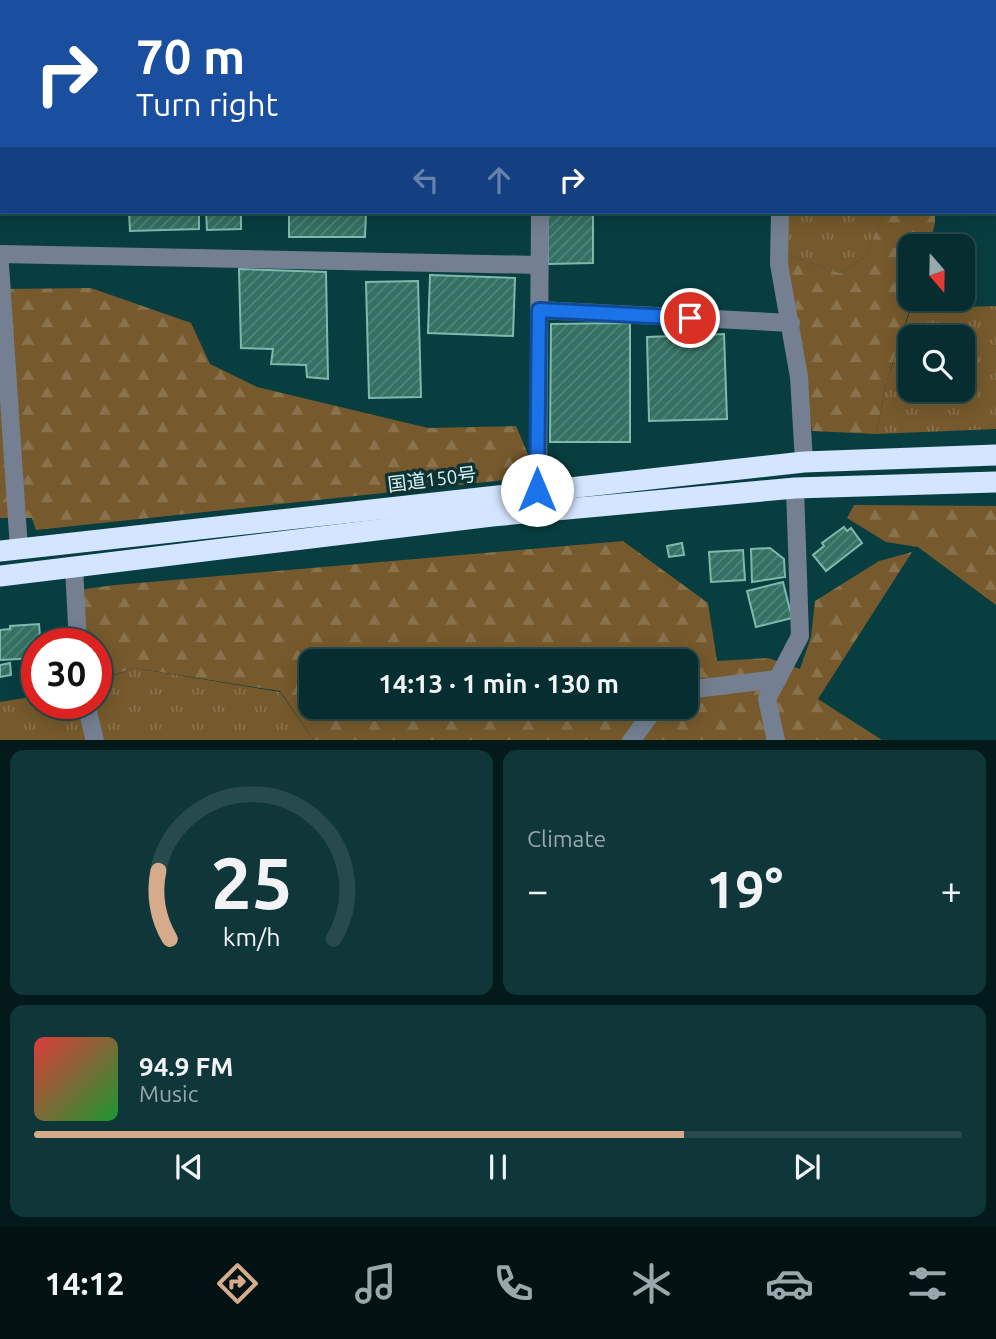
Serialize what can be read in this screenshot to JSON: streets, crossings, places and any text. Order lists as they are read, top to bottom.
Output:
{
  "streets": {
    "highway": ["国道150号"]
  },
  "north": "bottom",
  "page": {
    "turn": ["70 m", "Turn right"],
    "limit": "30",
    "trip": "14:13 · 1 min · 130 m",
    "tile": "Climate",
    "heat": ["−", "19°", "+"],
    "song": ["94.9 FM", "Music"],
    "tabs": "14:12",
    "gauge": ["25", "km/h"]
  }
}
